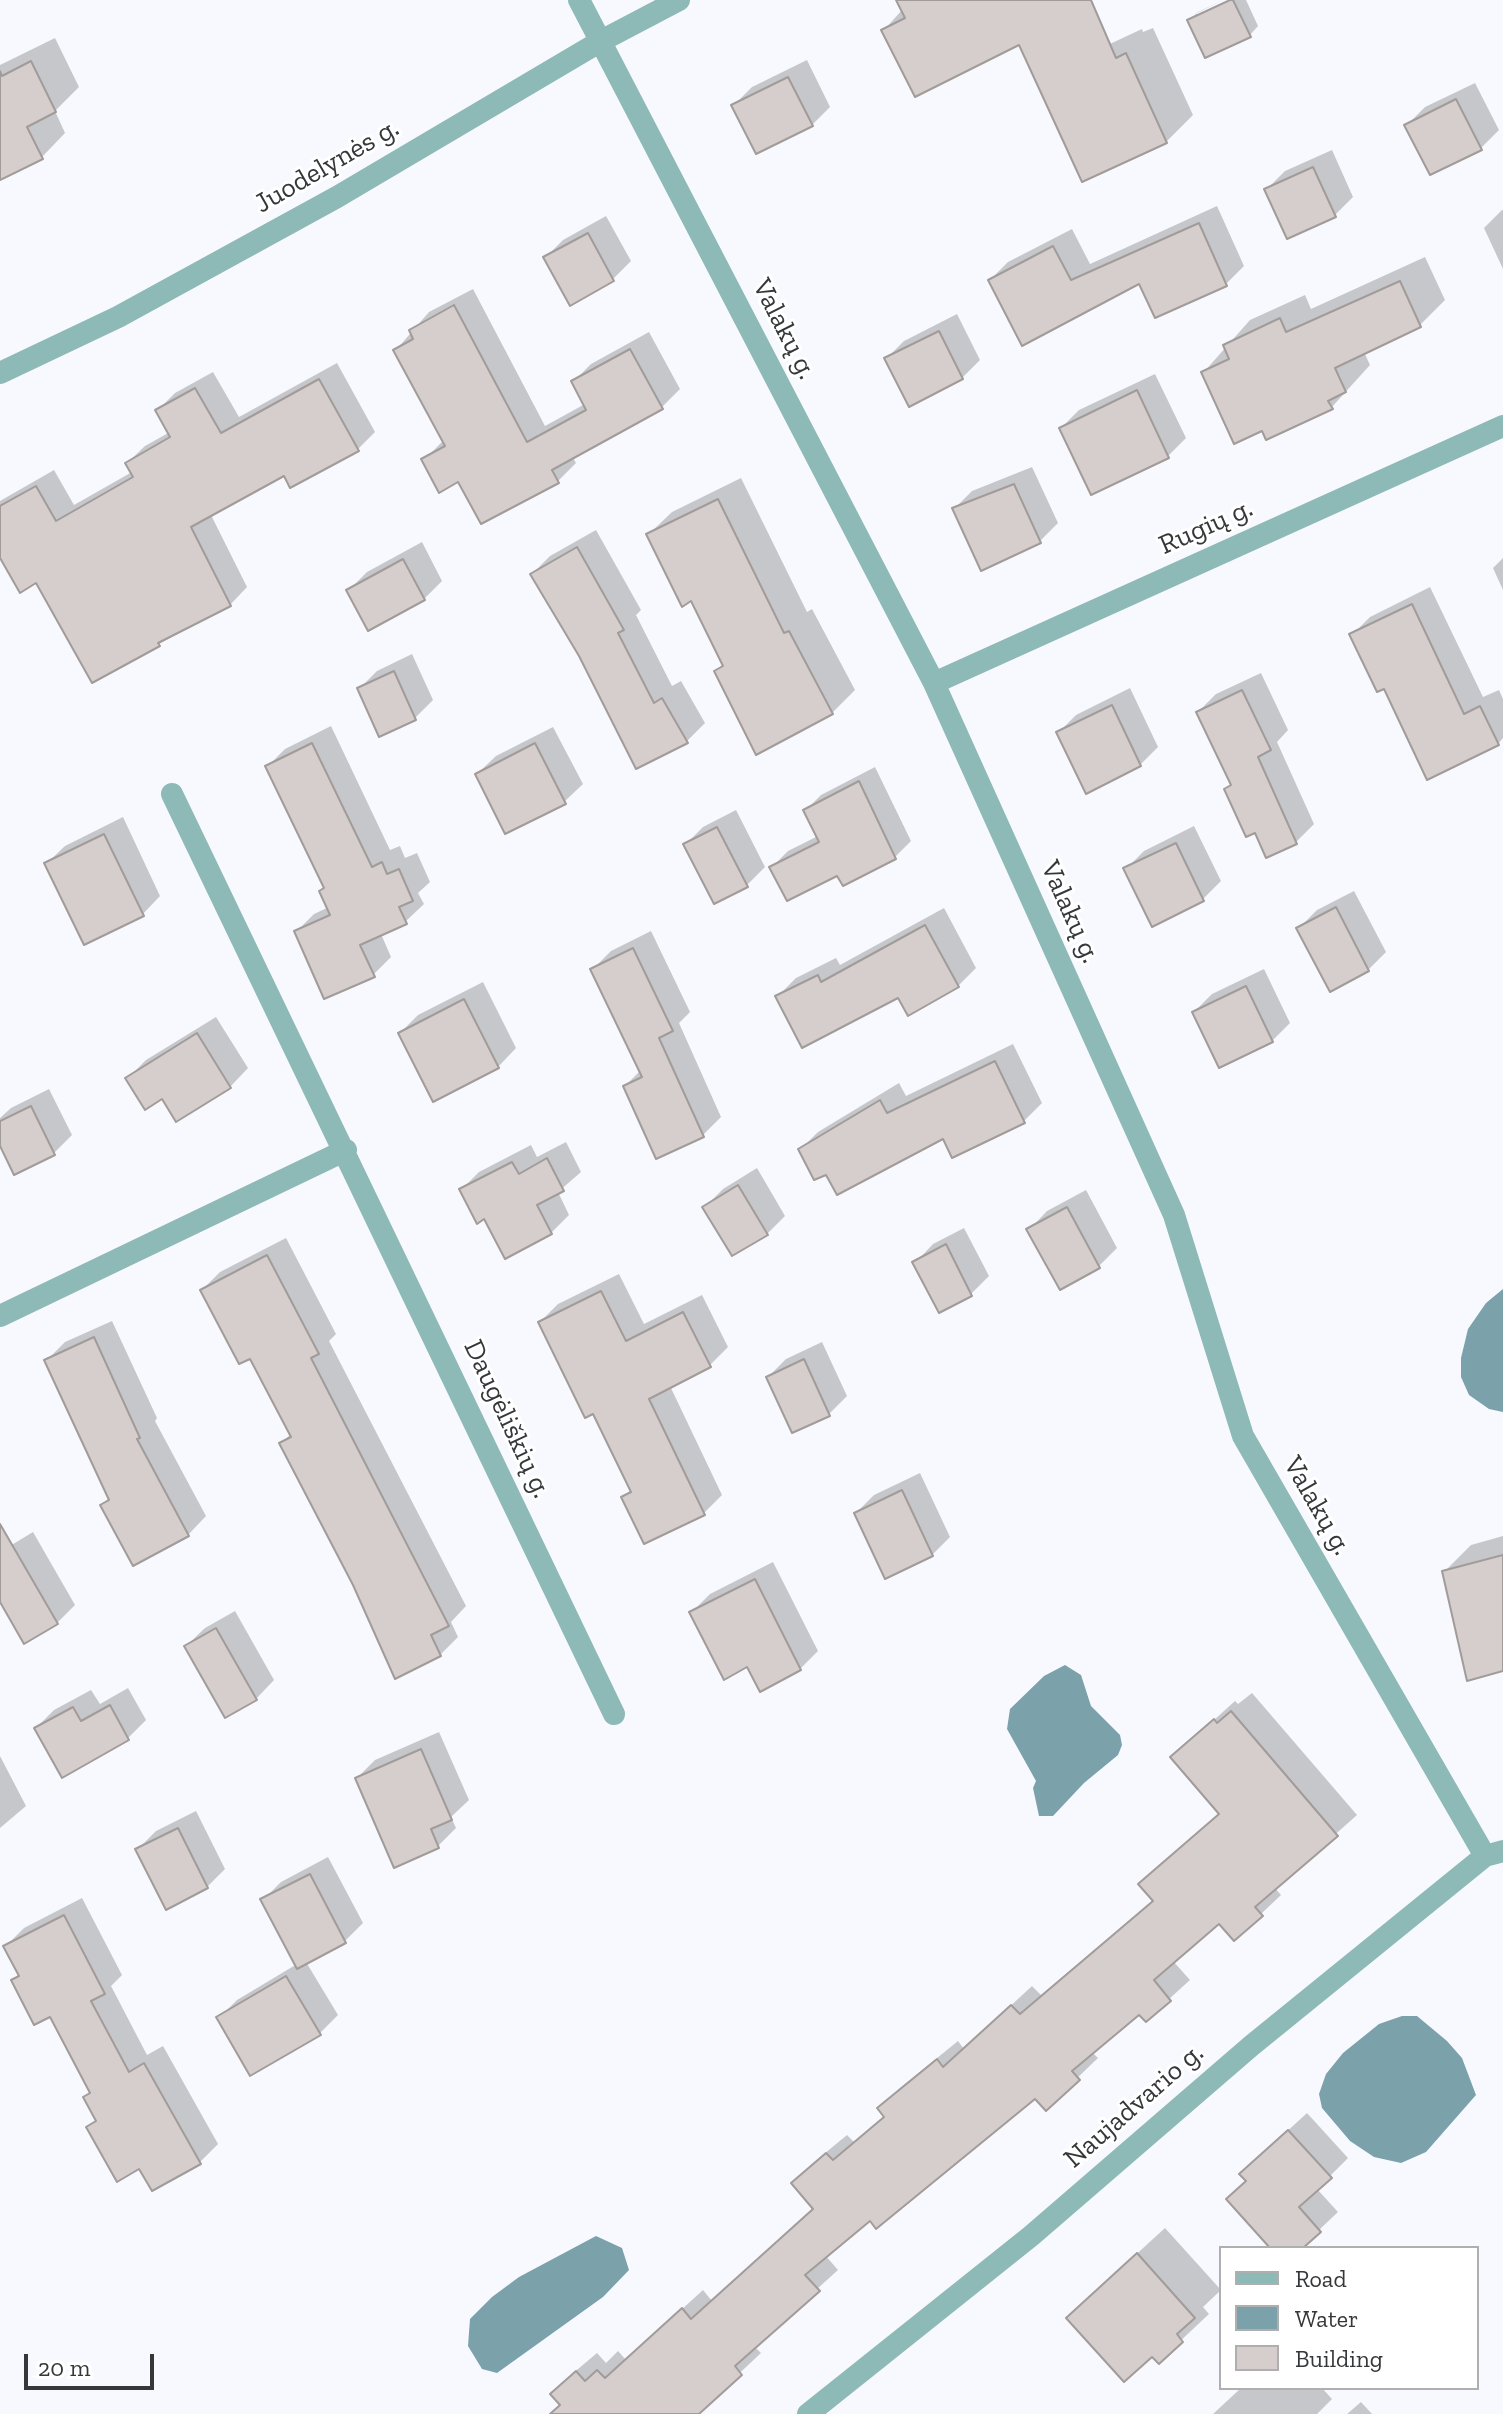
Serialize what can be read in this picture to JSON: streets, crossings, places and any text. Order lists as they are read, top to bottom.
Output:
{
  "streets": {
    "street": [
      "Juodelynės g.",
      "Valakų g.",
      "Rugių g.",
      "Daugėliškių g.",
      "Naujadvario g."
    ]
  },
  "crossings": [
    ["Juodelynės g.", "Valakų g."],
    ["Valakų g.", "Rugių g."],
    ["Valakų g.", "Naujadvario g."]
  ],
  "legend": ["Road", "Water", "Building"],
  "scale_bar": "20 m"
}
